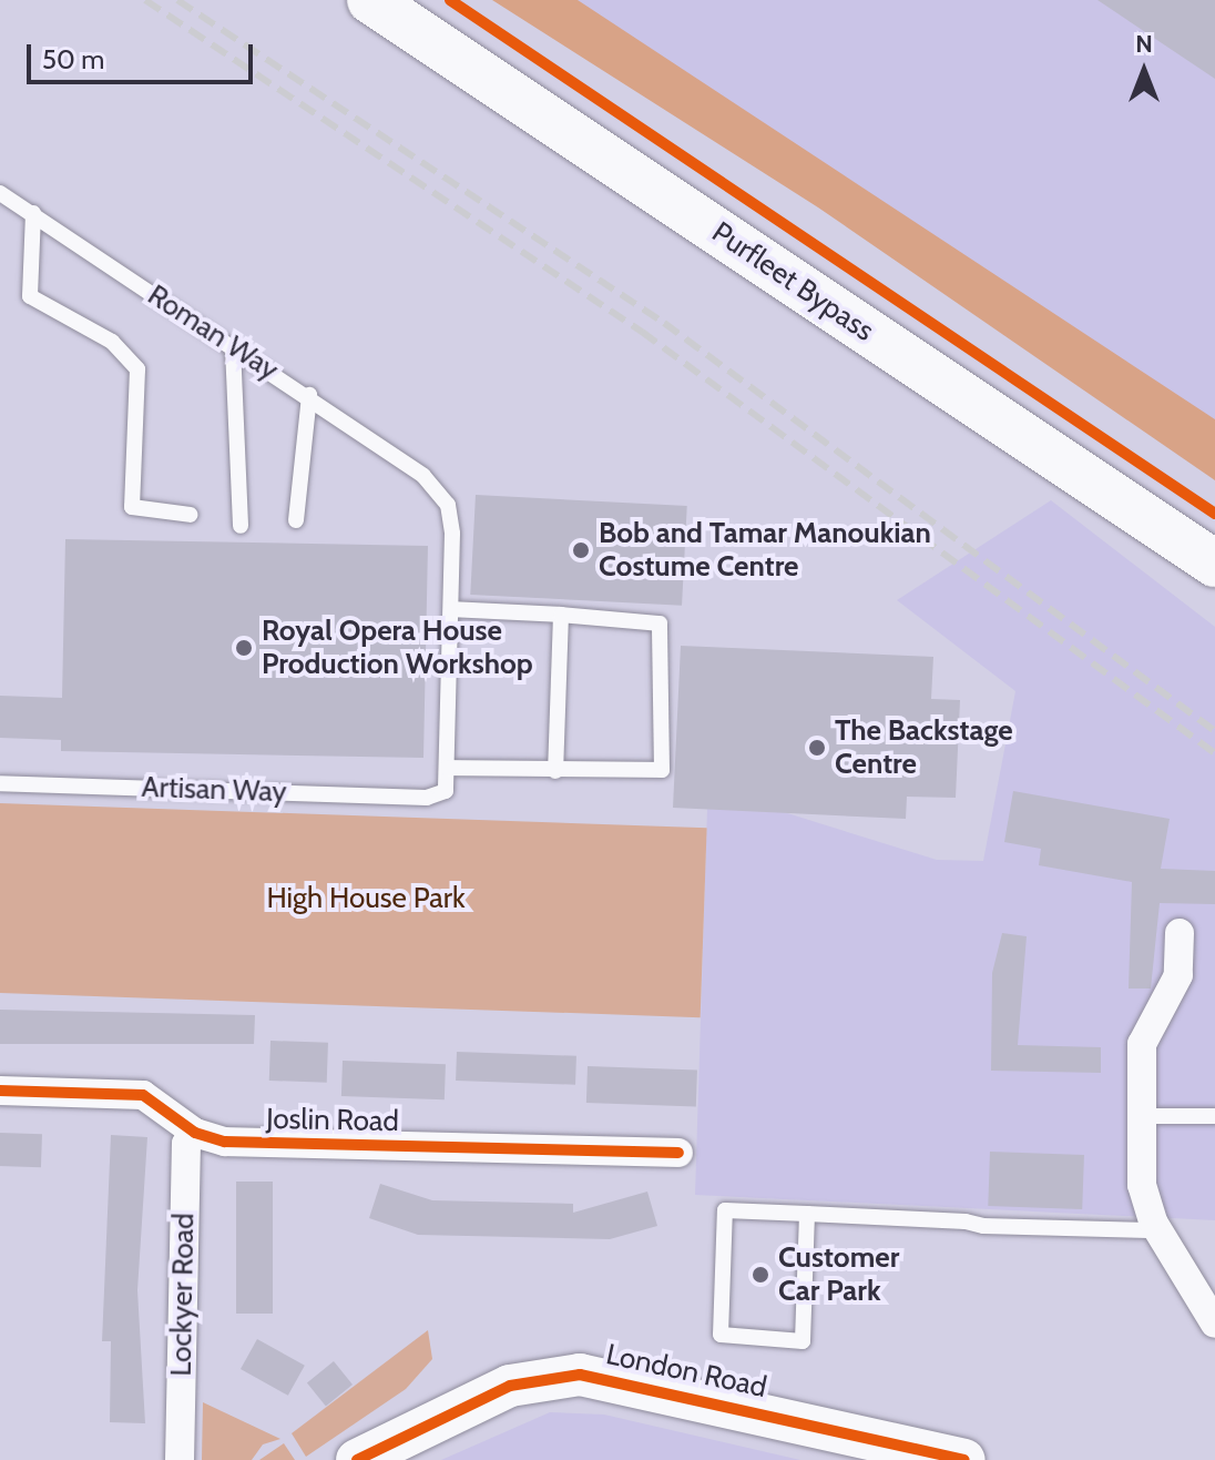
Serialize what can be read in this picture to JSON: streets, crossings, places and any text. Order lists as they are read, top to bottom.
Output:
{
  "streets": {
    "main road": ["Purfleet Bypass"],
    "street": ["Joslin Road", "Lockyer Road", "London Road"],
    "lane": ["Roman Way", "Artisan Way"]
  },
  "crossings": [
    ["Roman Way", "Artisan Way"],
    ["Joslin Road", "Lockyer Road"]
  ],
  "parks": ["High House Park"],
  "places": [
    "Bob and Tamar Manoukian Costume Centre",
    "Royal Opera House Production Workshop",
    "The Backstage Centre",
    "Customer Car Park"
  ],
  "scale_bar": "50 m",
  "north": "top"
}
